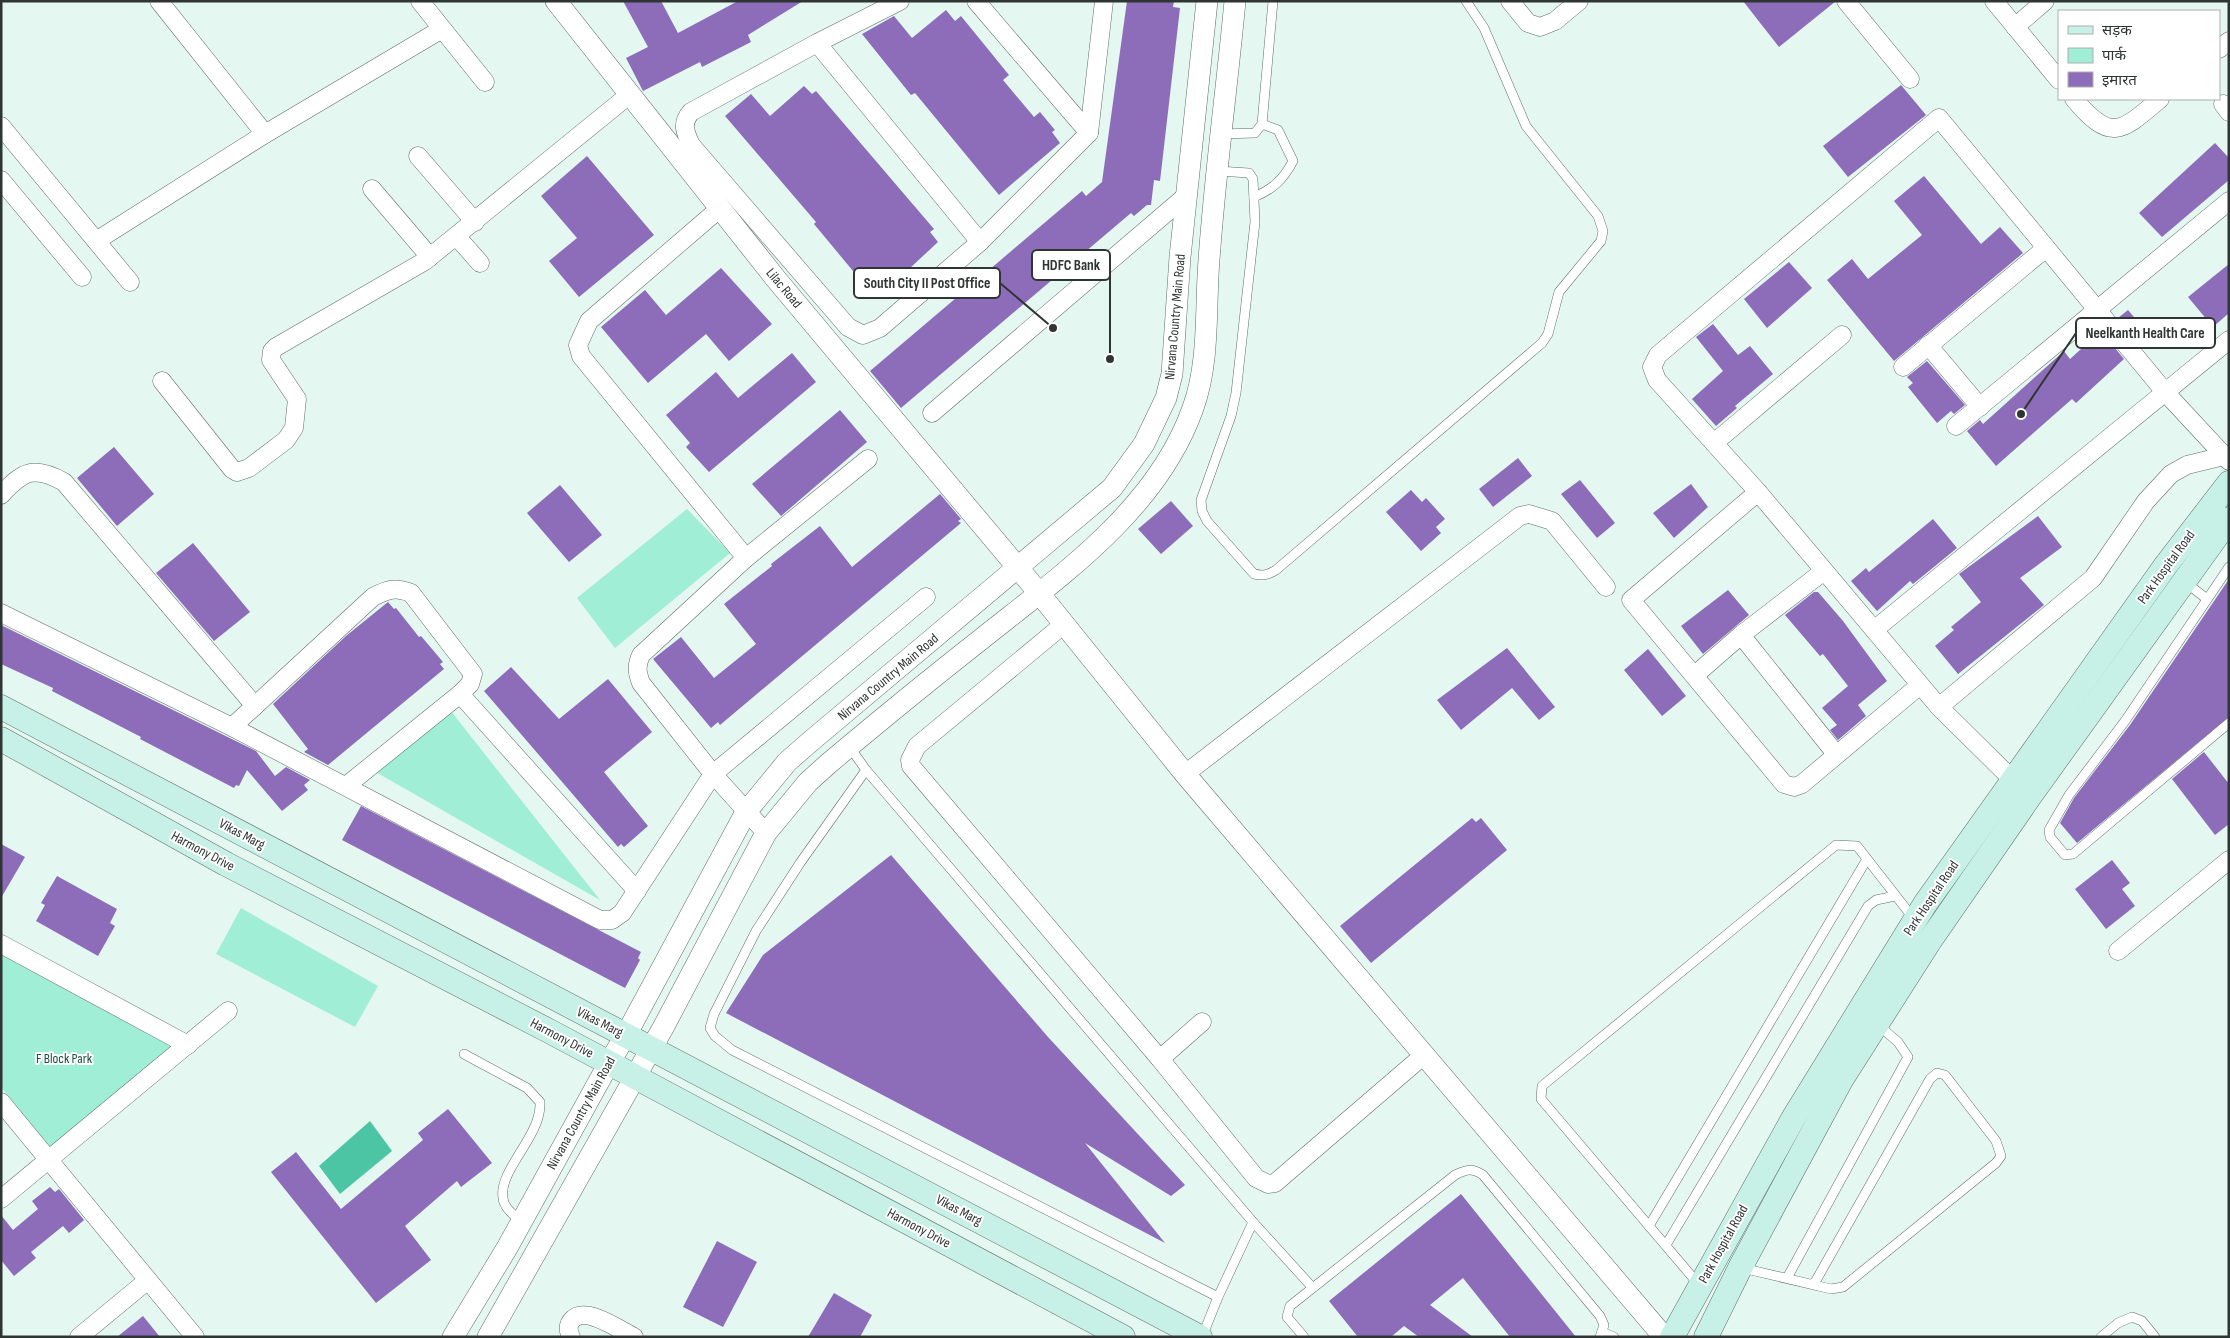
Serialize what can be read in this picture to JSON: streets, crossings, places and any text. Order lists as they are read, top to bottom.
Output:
{
  "streets": {
    "main road": ["Park Hospital Road", "Vikas Marg", "Harmony Drive"],
    "street": ["Lilac Road", "Nirvana Country Main Road"]
  },
  "crossings": [
    ["Lilac Road", "Nirvana Country Main Road"],
    ["Nirvana Country Main Road", "Vikas Marg"],
    ["Nirvana Country Main Road", "Harmony Drive"]
  ],
  "parks": ["F Block Park"],
  "places": ["South City II Post Office", "HDFC Bank", "Neelkanth Health Care"],
  "legend": ["सड़क", "पार्क", "इमारत"]
}
